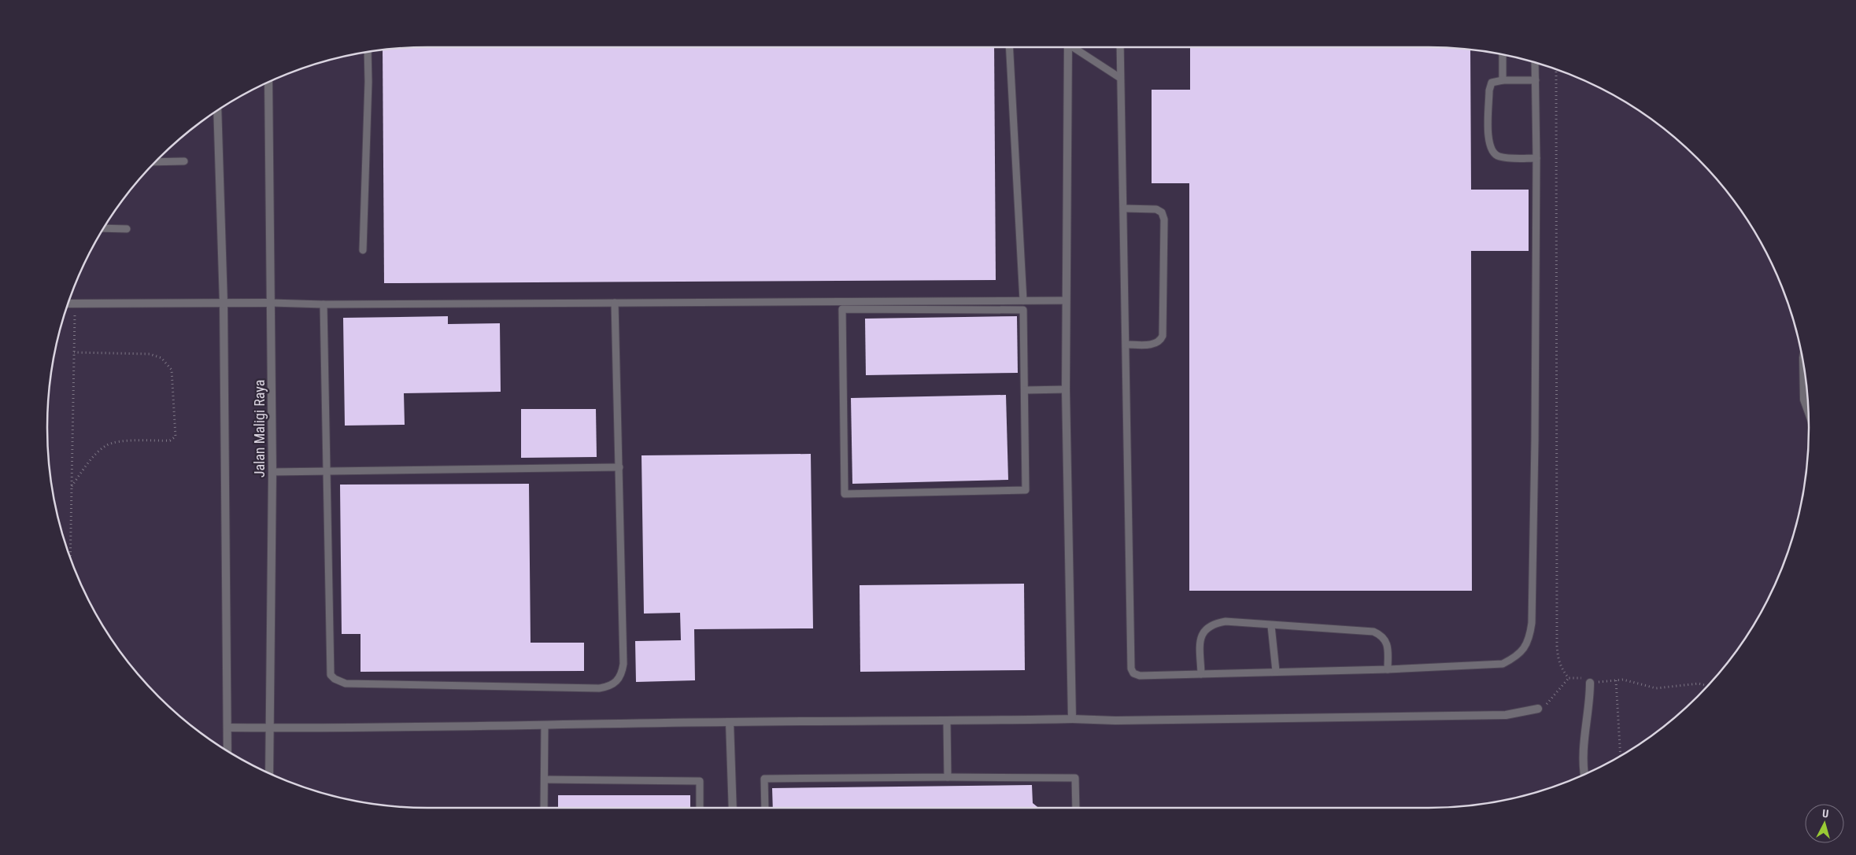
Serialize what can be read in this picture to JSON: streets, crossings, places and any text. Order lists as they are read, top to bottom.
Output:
{
  "streets": {
    "street": ["Jalan Maligi Raya"]
  },
  "north": "top"
}
